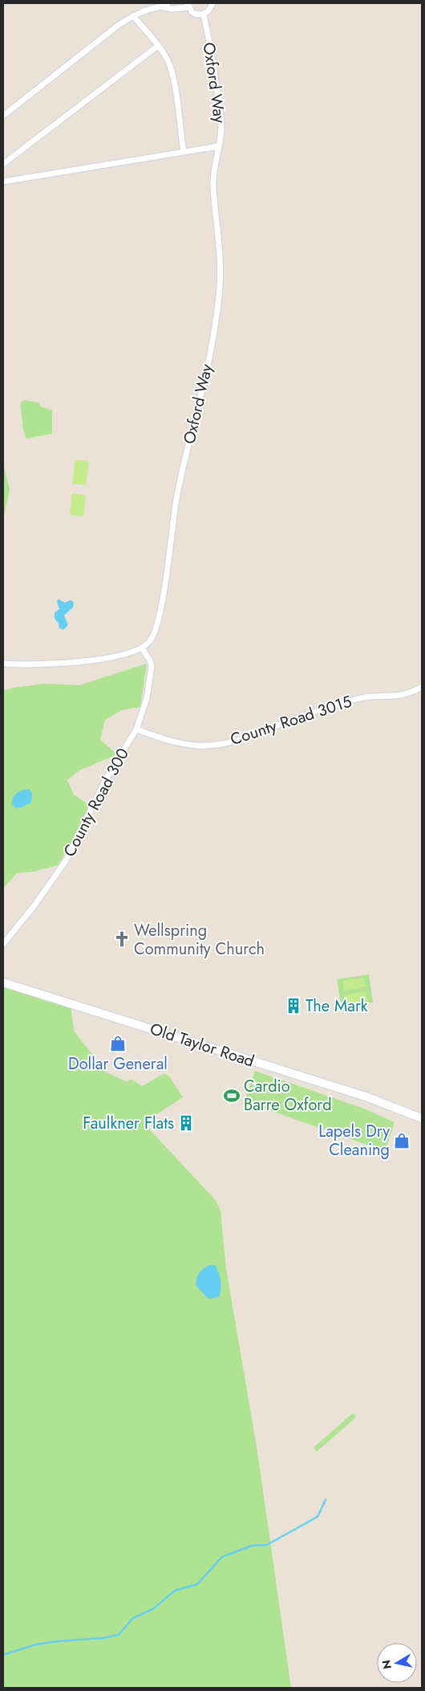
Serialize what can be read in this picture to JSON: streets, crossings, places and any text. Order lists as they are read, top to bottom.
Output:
{
  "streets": {
    "street": [
      "Oxford Way",
      "County Road 3015",
      "County Road 300",
      "Old Taylor Road"
    ]
  },
  "crossings": [
    ["Oxford Way", "County Road 300"],
    ["County Road 3015", "County Road 300"]
  ],
  "places": {
    "church": ["Wellspring Community Church"],
    "building": ["The Mark", "Faulkner Flats"],
    "shop": ["Dollar General", "Lapels Dry Cleaning"],
    "sports": ["Cardio Barre Oxford"]
  },
  "north": "left"
}
